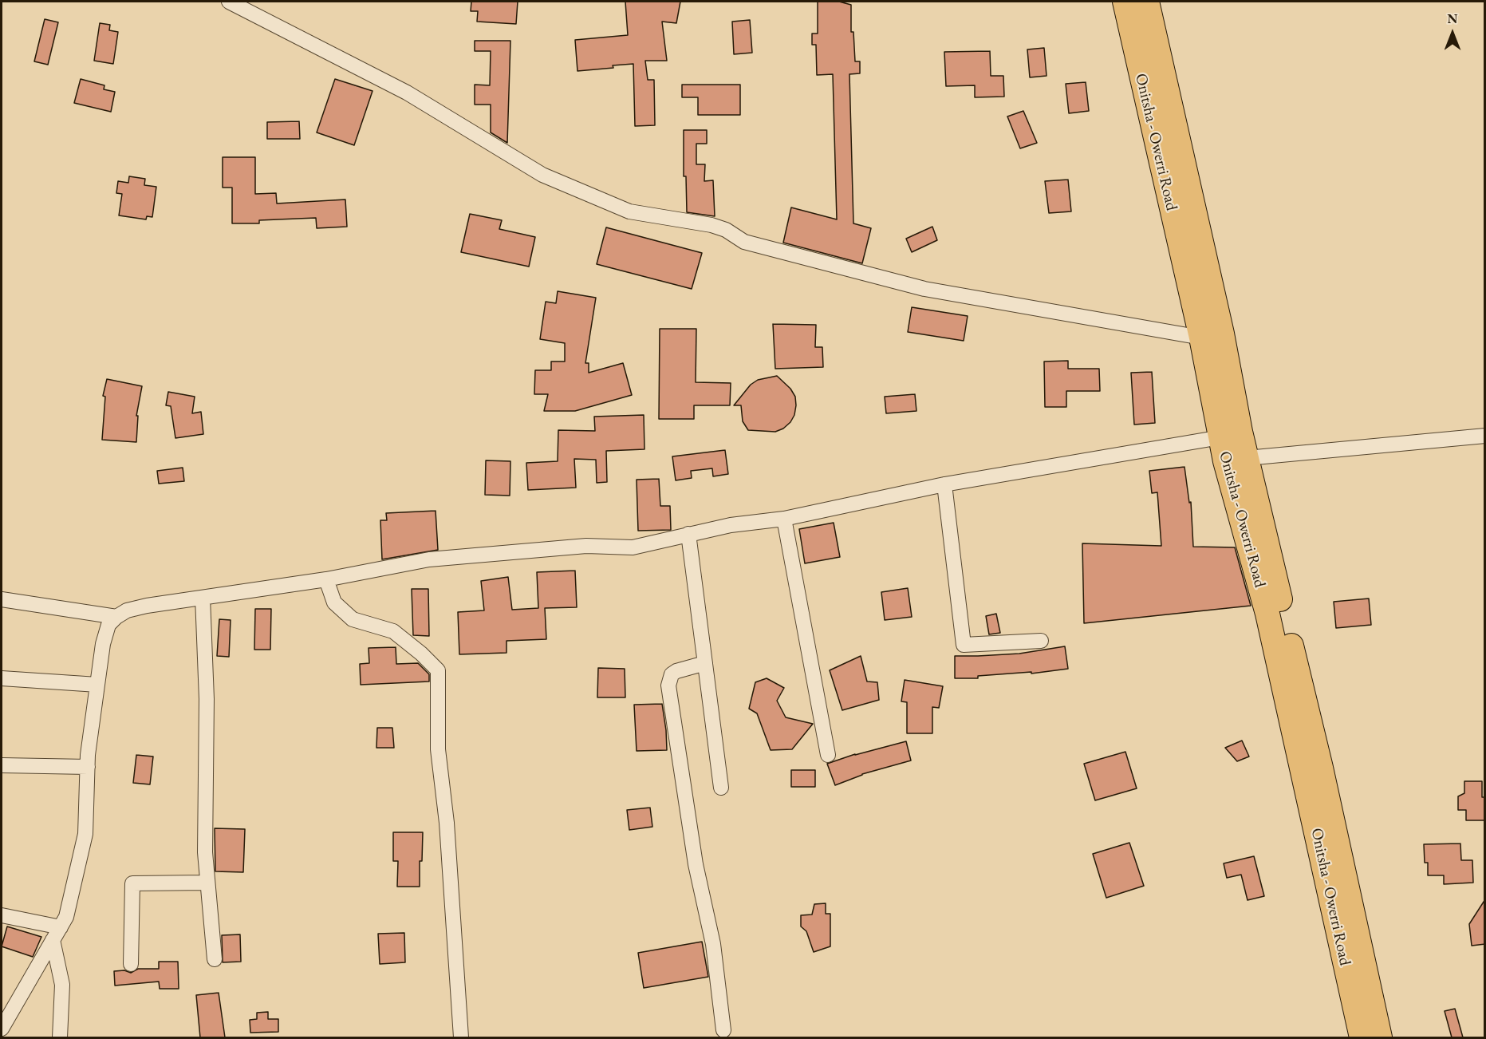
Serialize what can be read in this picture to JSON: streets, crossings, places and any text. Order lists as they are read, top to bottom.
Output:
{
  "streets": {
    "highway": ["Onitsha - Owerri Road"]
  },
  "north": "top"
}
